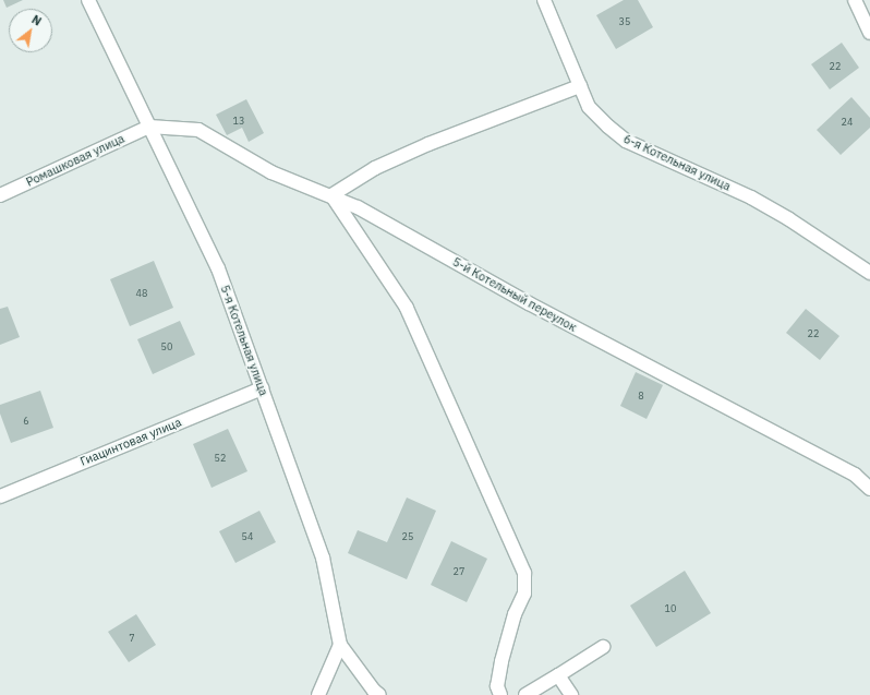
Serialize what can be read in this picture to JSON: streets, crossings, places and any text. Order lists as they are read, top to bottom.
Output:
{
  "streets": {
    "street": [
      "Ромашковая улица",
      "6-я Котельная улица",
      "5-й Котельный переулок",
      "5-я Котельная улица",
      "Гиацинтовая улица"
    ]
  },
  "crossings": [
    ["Ромашковая улица", "5-й Котельный переулок"],
    ["Ромашковая улица", "5-я Котельная улица"],
    ["5-й Котельный переулок", "5-я Котельная улица"],
    ["5-я Котельная улица", "Гиацинтовая улица"]
  ],
  "house_numbers": [
    "35",
    "22",
    "13",
    "24",
    "48",
    "22",
    "50",
    "8",
    "6",
    "52",
    "54",
    "25",
    "27",
    "10",
    "7"
  ],
  "north": "top right"
}
